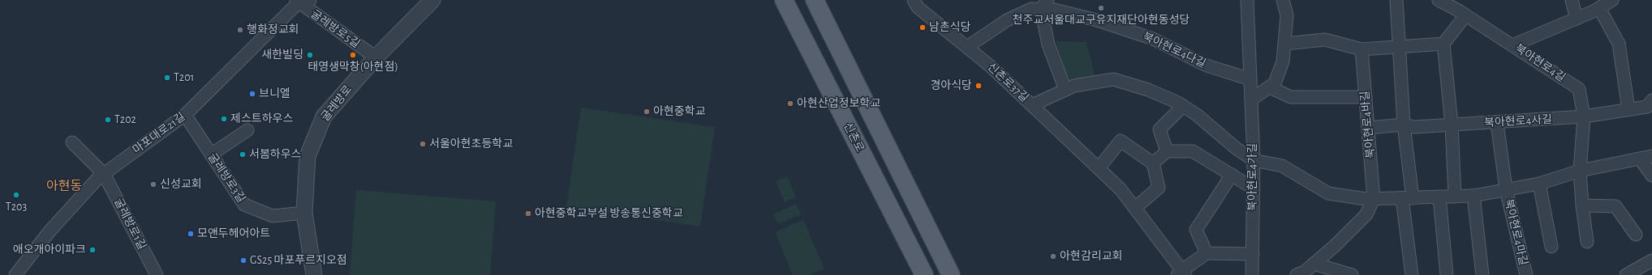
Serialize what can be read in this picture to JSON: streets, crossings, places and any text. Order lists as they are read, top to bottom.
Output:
{
  "streets": {
    "main road": ["신촌로"],
    "street": [
      "굴레방로5길",
      "북아현로4다길",
      "북아현로4길",
      "신촌로37길",
      "굴레방로",
      "북아현로4사길",
      "북아현로4바길",
      "마포대로21길",
      "북아현로4가길",
      "굴레방로3길",
      "굴레방로1길",
      "북아현로4마길"
    ]
  },
  "crossings": [
    ["굴레방로5길", "굴레방로"],
    ["굴레방로5길", "마포대로21길"],
    ["북아현로4다길", "신촌로37길"],
    ["북아현로4다길", "북아현로4가길"],
    ["북아현로4길", "북아현로4사길"],
    ["굴레방로", "굴레방로3길"],
    ["북아현로4사길", "북아현로4바길"],
    ["북아현로4사길", "북아현로4마길"],
    ["북아현로4바길", "북아현로4마길"],
    ["마포대로21길", "굴레방로3길"],
    ["마포대로21길", "굴레방로1길"],
    ["북아현로4가길", "북아현로4마길"]
  ],
  "districts": ["아현동"],
  "places": [
    "천주교서울대교구유지재단아현동성당",
    "남촌식당",
    "행화정교회",
    "새한빌딩",
    "태영생막창(아현점)",
    "T201",
    "경아식당",
    "브니엘",
    "아현산업정보학교",
    "아현중학교",
    "제스트하우스",
    "T202",
    "서울아현초등학교",
    "서봄하우스",
    "신성교회",
    "T203",
    "아현중학교부설 방송통신중학교",
    "모앤두헤어아트",
    "애오개아이파크",
    "아현감리교회",
    "GS25 마포푸르지오점"
  ]
}
